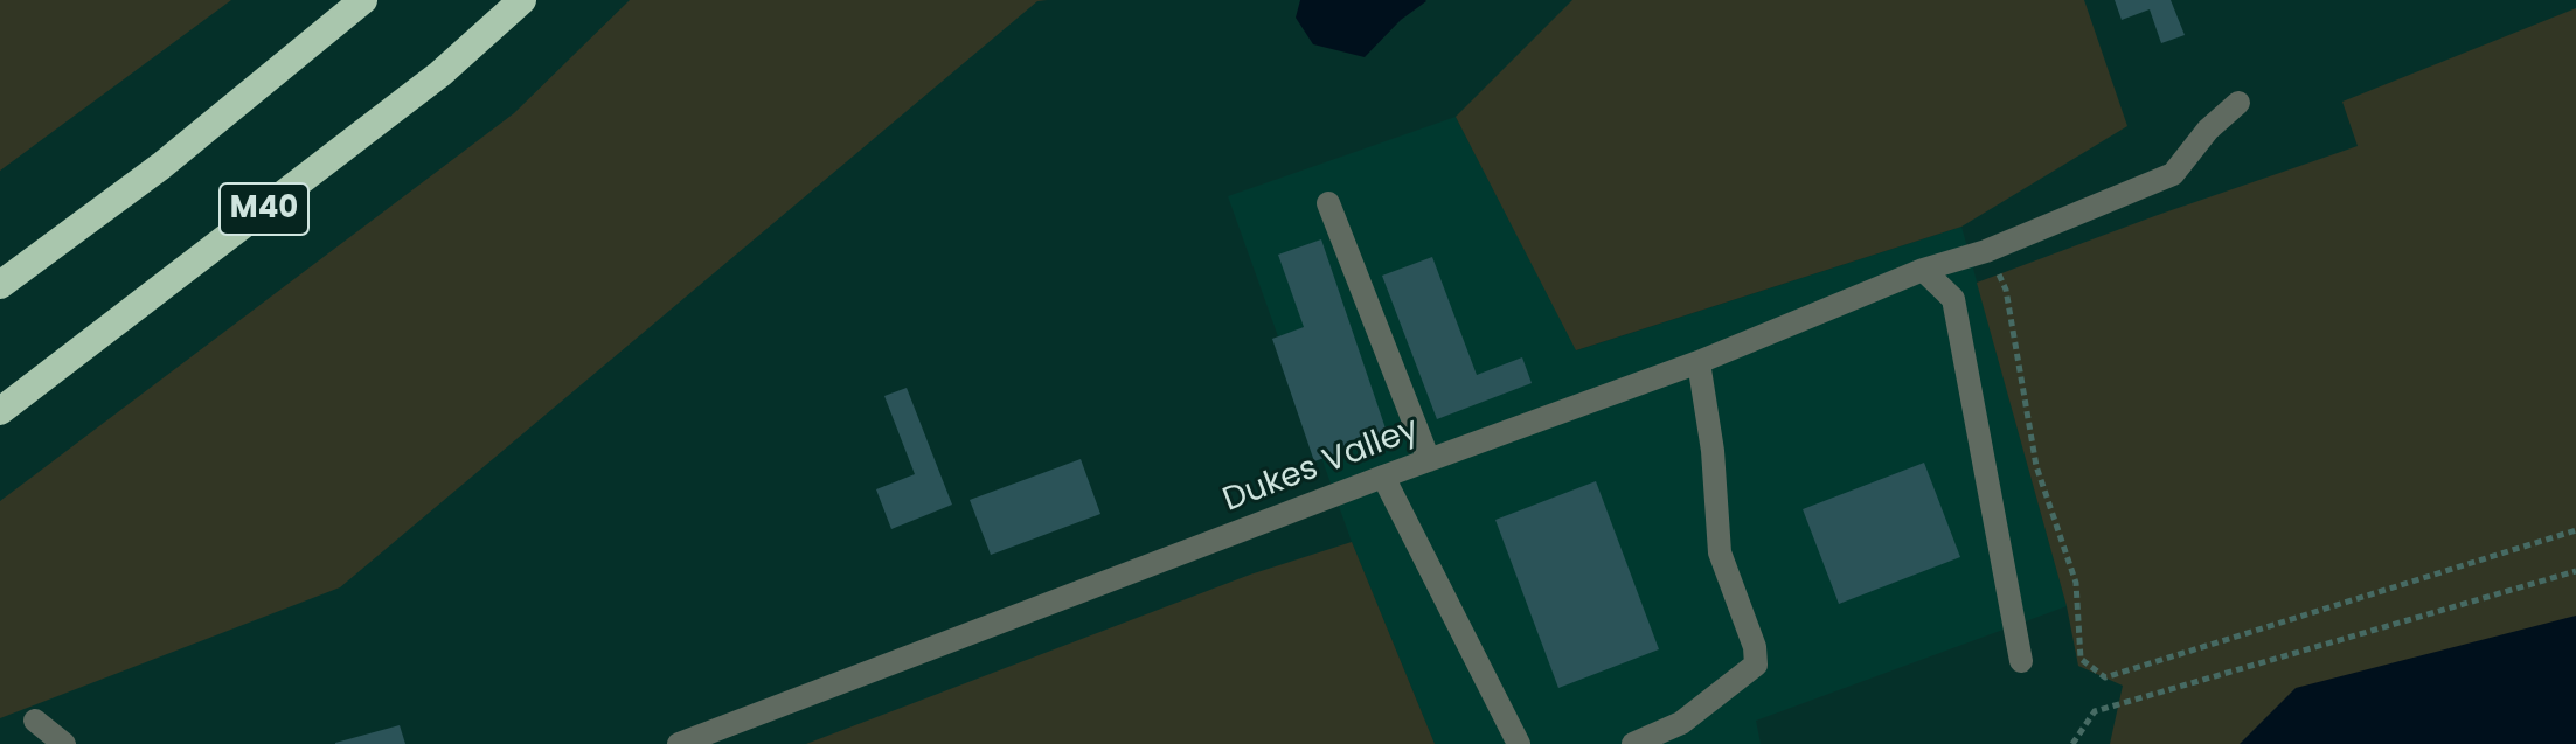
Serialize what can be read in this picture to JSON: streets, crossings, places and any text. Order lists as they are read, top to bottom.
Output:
{
  "streets": {
    "highway": ["M40"],
    "street": ["Dukes Valley"]
  }
}
